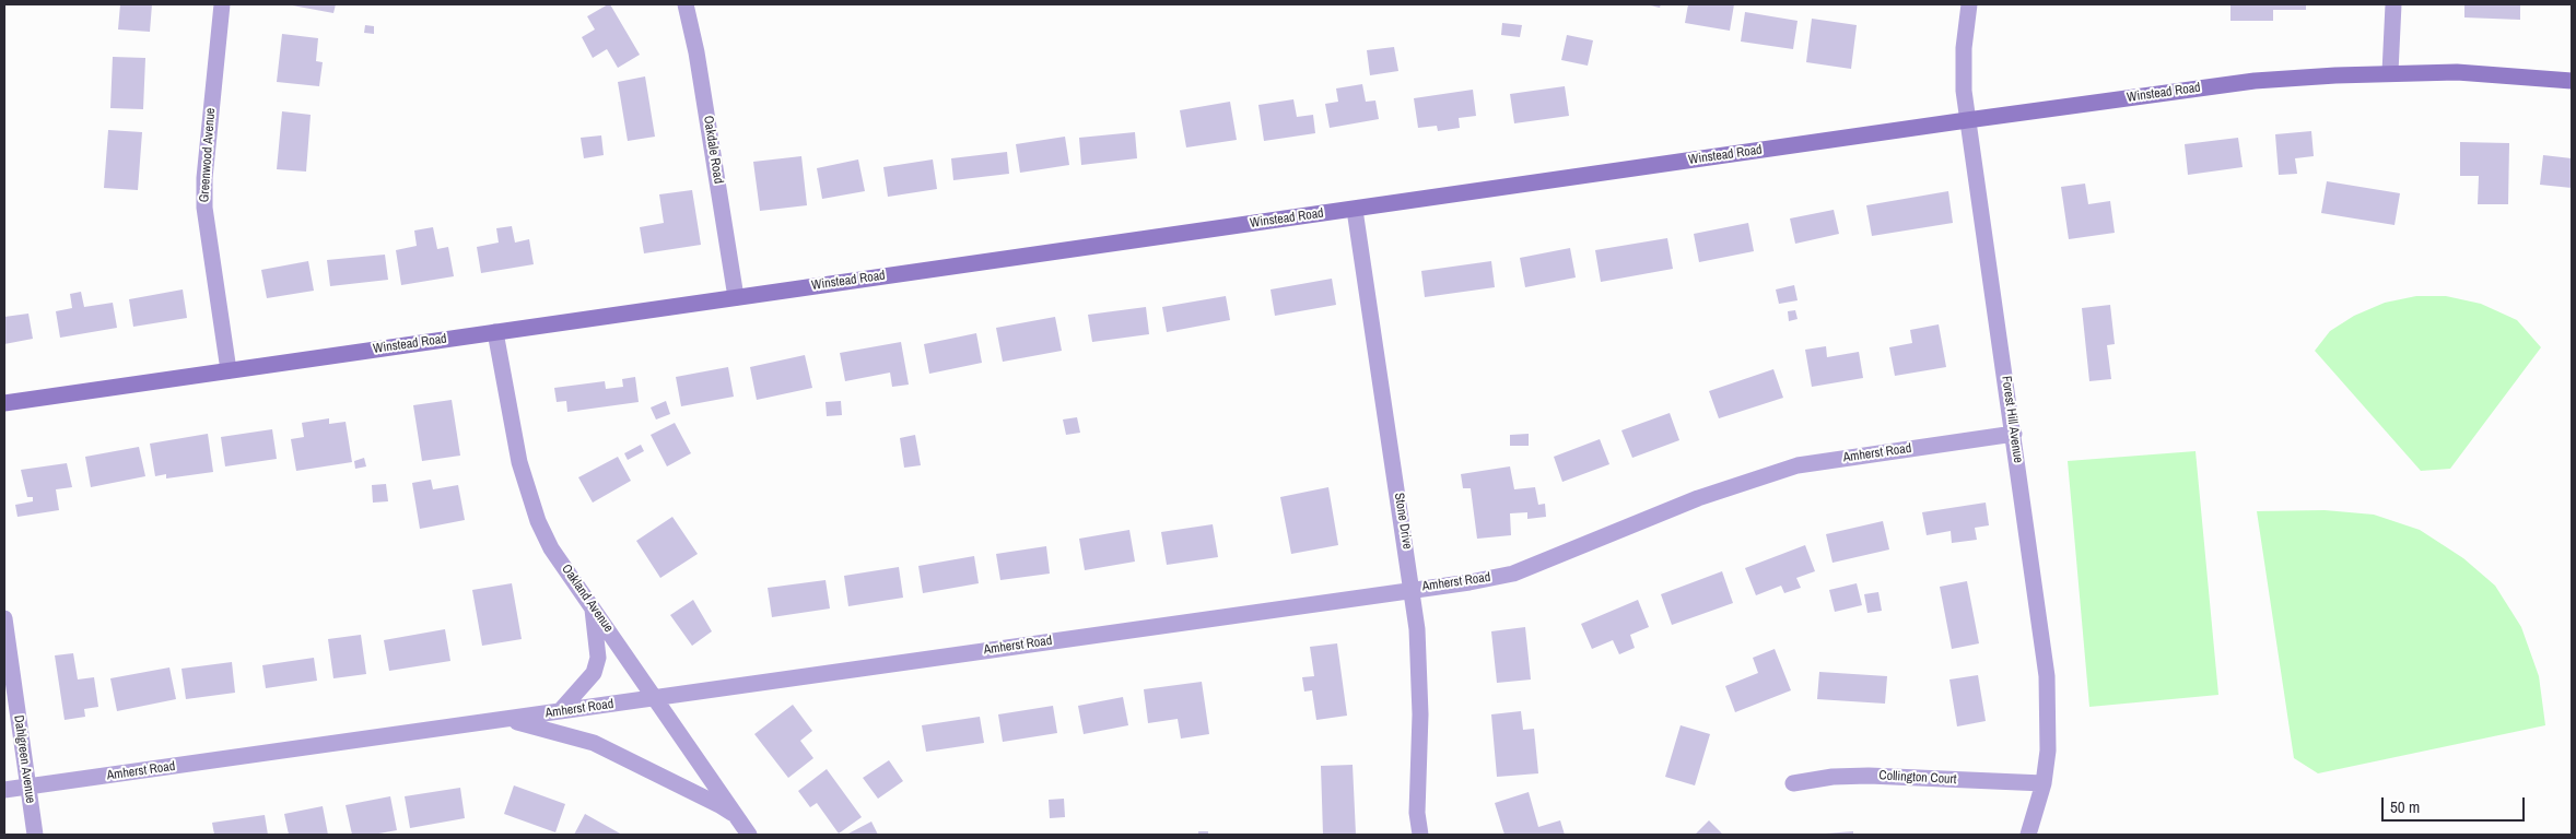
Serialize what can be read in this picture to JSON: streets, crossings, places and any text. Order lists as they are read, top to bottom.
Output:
{
  "streets": {
    "street": [
      "Winstead Road",
      "Oakdale Road",
      "Greenwood Avenue",
      "Forest Hill Avenue",
      "Amherst Road",
      "Stone Drive",
      "Oakland Avenue",
      "Dahlgreen Avenue",
      "Collington Court"
    ]
  },
  "crossings": [
    ["Winstead Road", "Oakdale Road"],
    ["Winstead Road", "Greenwood Avenue"],
    ["Winstead Road", "Forest Hill Avenue"],
    ["Winstead Road", "Stone Drive"],
    ["Winstead Road", "Oakland Avenue"],
    ["Forest Hill Avenue", "Amherst Road"],
    ["Forest Hill Avenue", "Collington Court"],
    ["Amherst Road", "Stone Drive"],
    ["Amherst Road", "Oakland Avenue"],
    ["Amherst Road", "Dahlgreen Avenue"]
  ],
  "scale_bar": "50 m"
}
